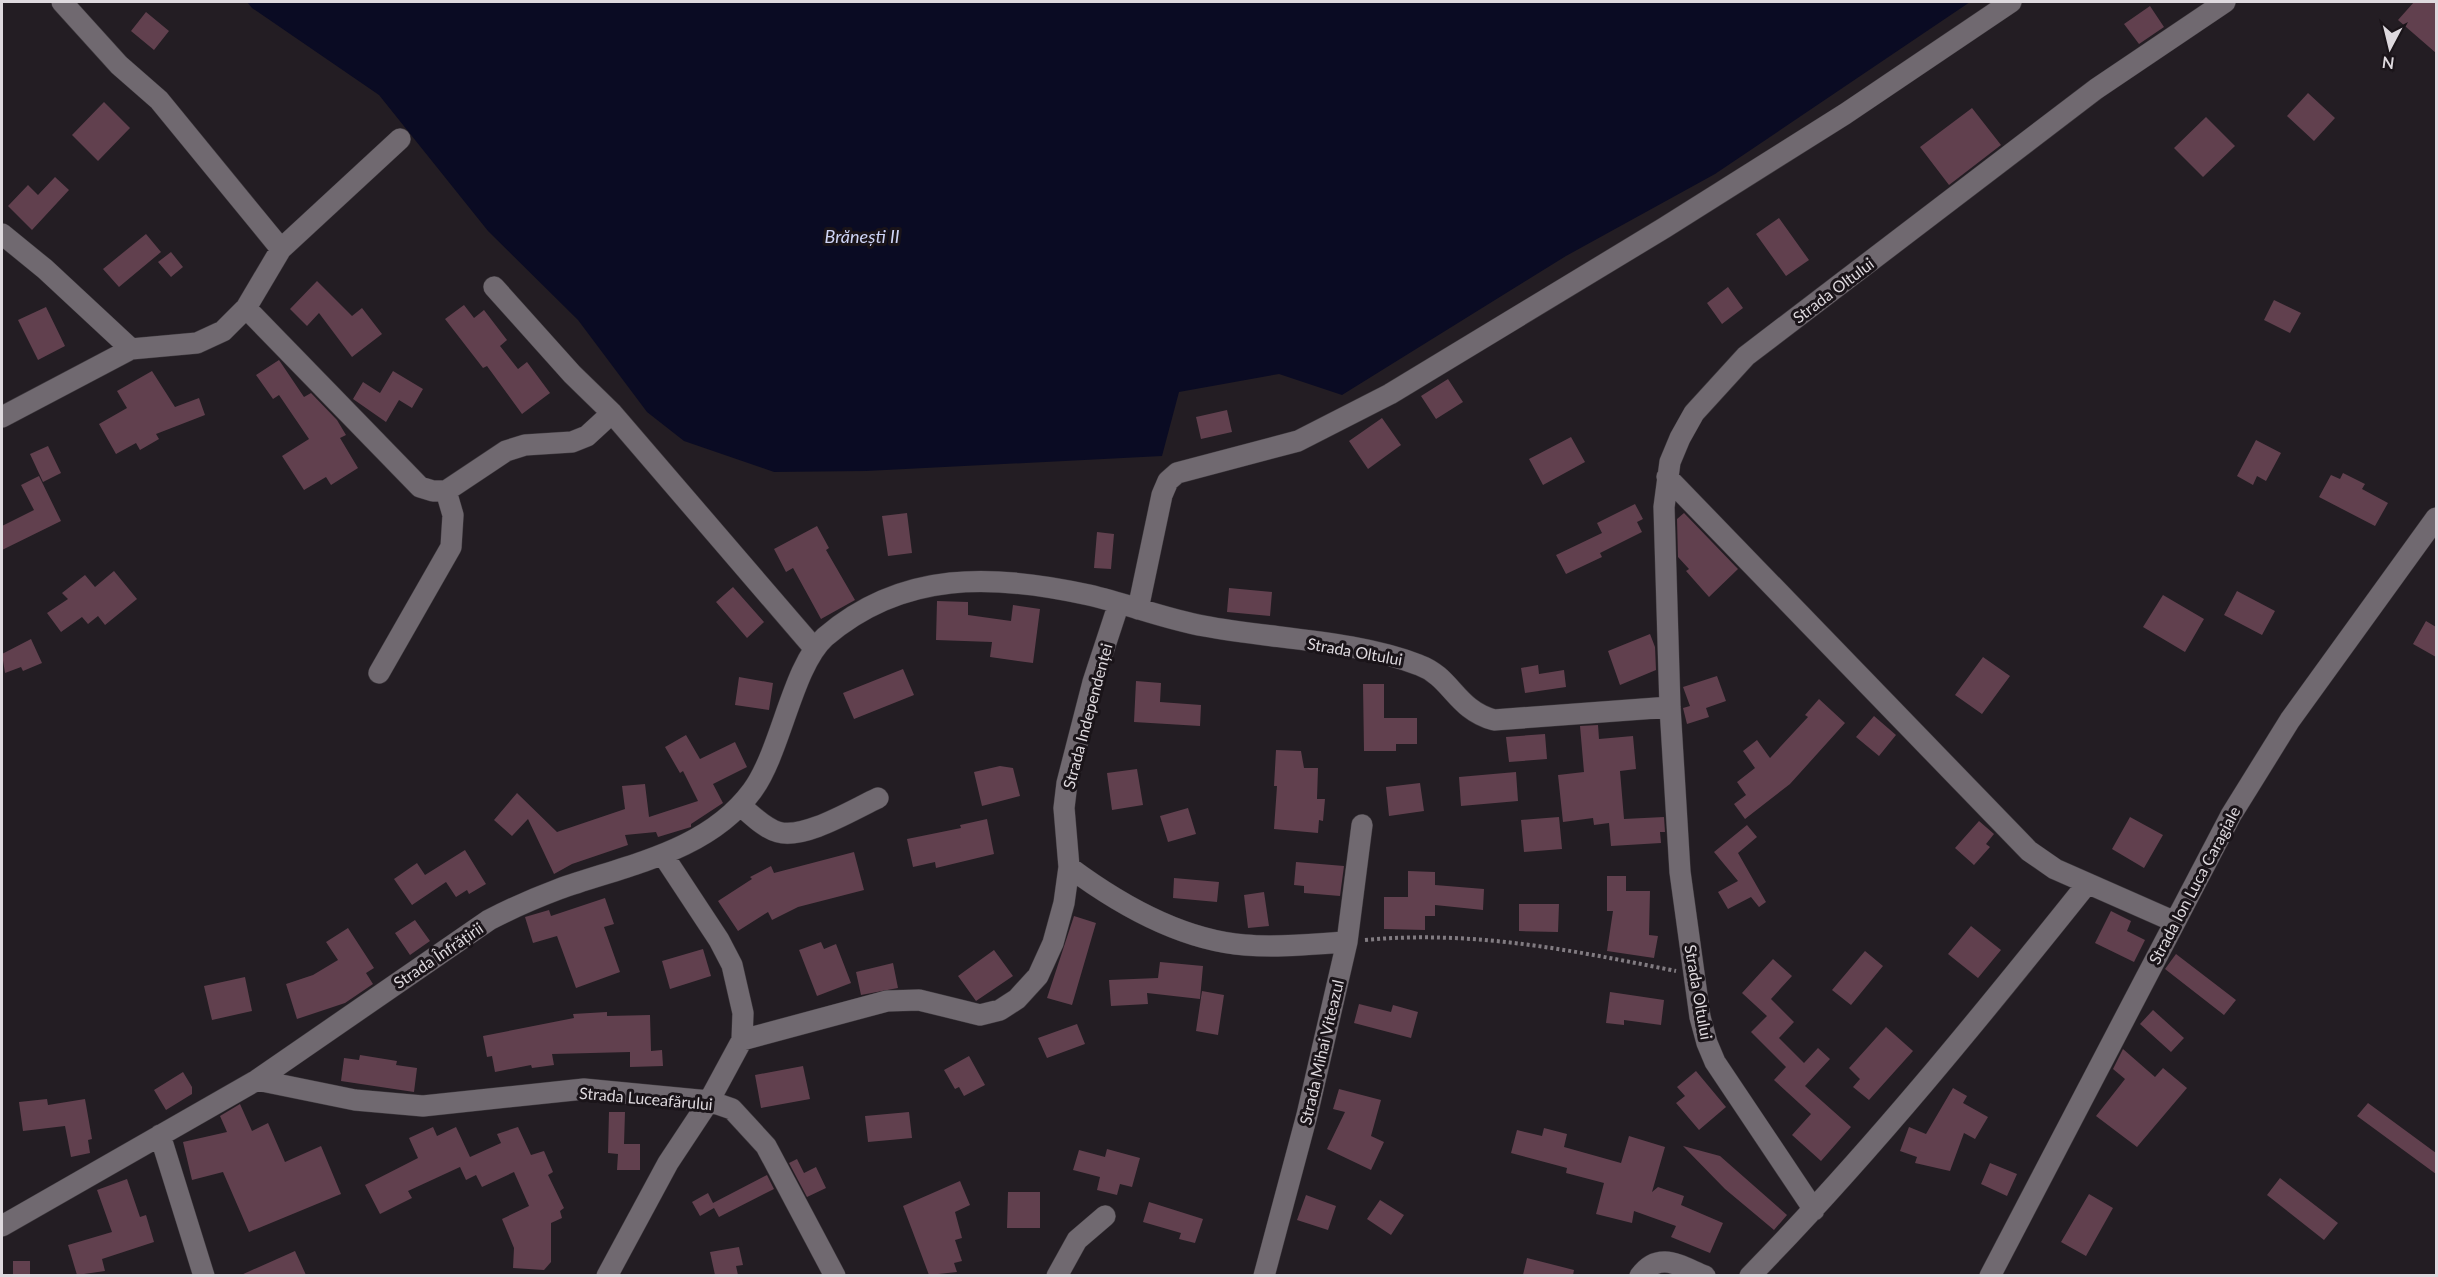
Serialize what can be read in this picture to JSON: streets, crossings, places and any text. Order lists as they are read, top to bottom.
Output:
{
  "streets": {
    "street": [
      "Strada Oltului",
      "Strada Independenței",
      "Strada Ion Luca Caragiale",
      "Strada Înfrățirii",
      "Strada Mihai Viteazul",
      "Strada Luceafărului"
    ]
  },
  "crossings": [
    ["Strada Oltului", "Strada Independenței"],
    ["Strada Oltului", "Strada Înfrățirii"],
    ["Strada Înfrățirii", "Strada Luceafărului"]
  ],
  "water": ["Brănești II"],
  "north": "bottom"
}
